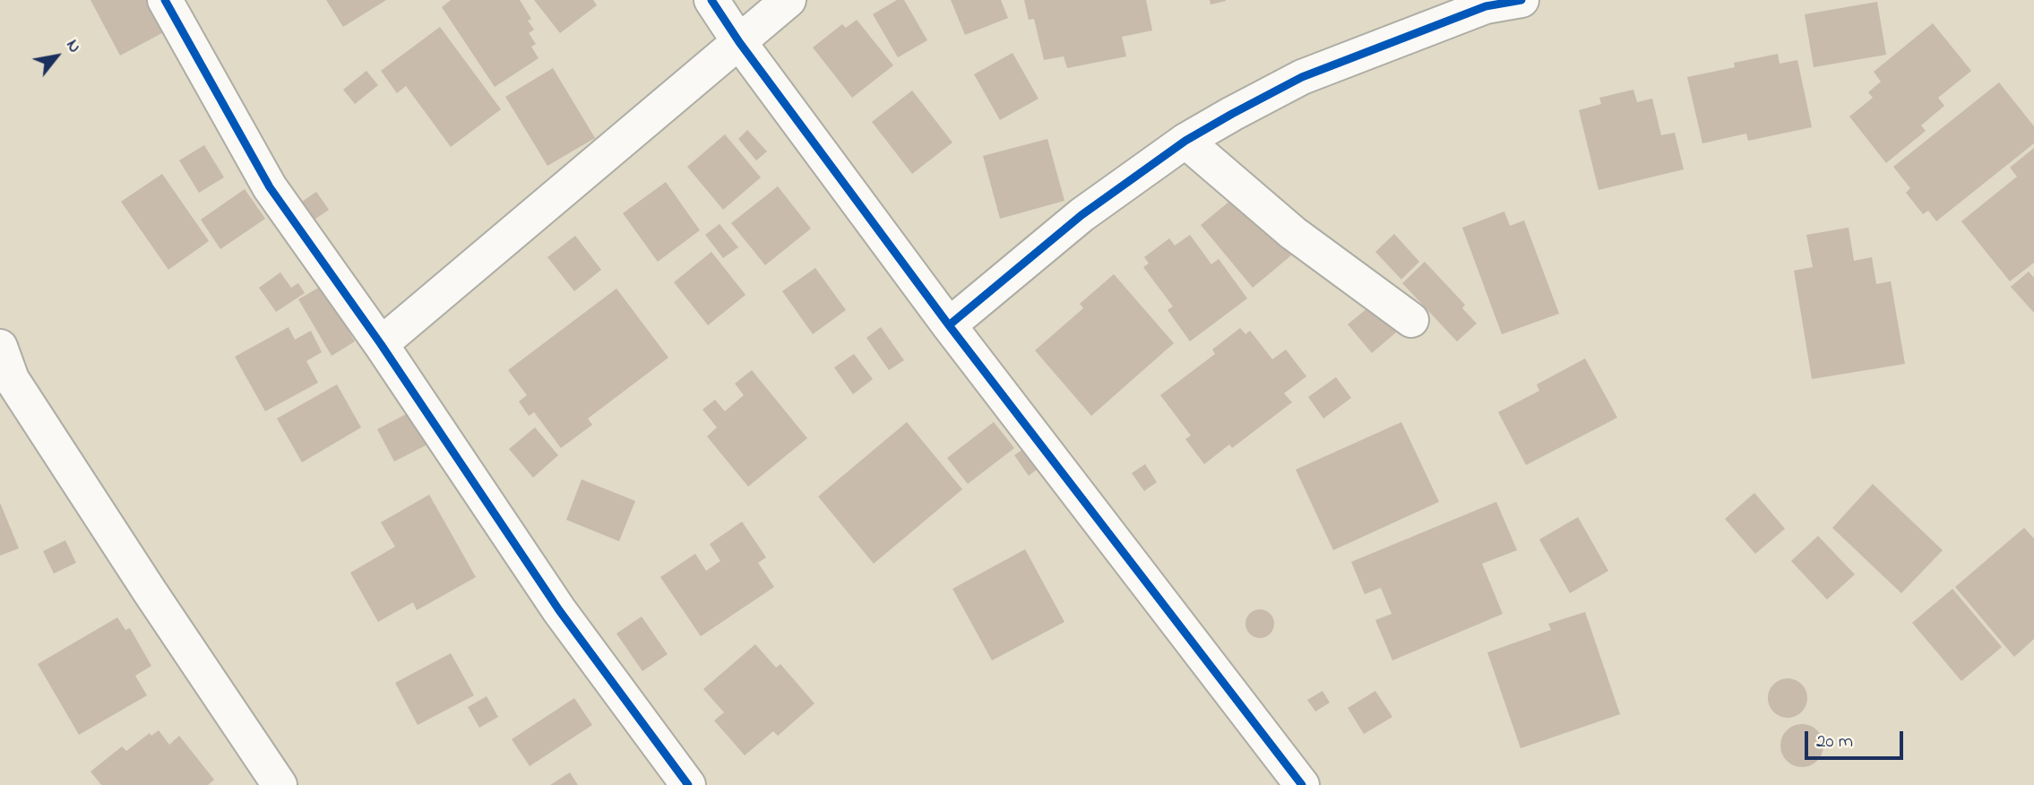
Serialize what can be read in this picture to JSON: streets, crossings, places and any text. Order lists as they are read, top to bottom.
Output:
{
  "scale_bar": "20 m",
  "north": "top right"
}
